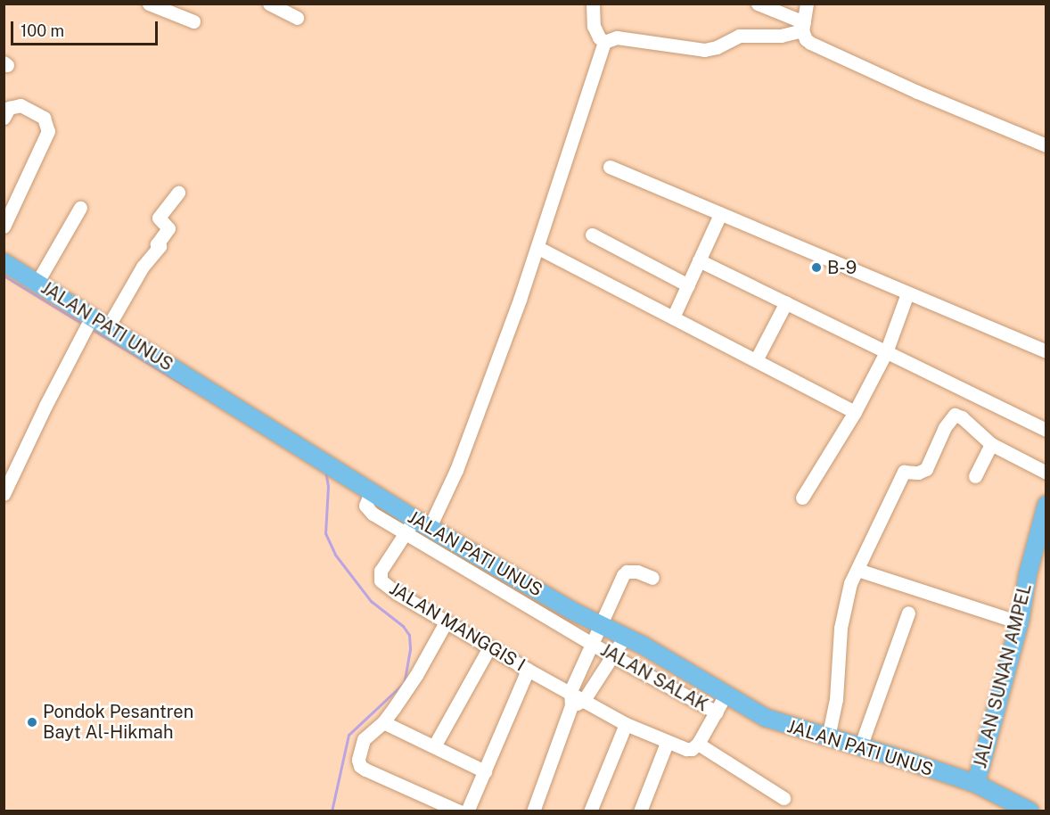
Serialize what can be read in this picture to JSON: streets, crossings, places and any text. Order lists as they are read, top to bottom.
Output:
{
  "streets": {
    "main road": ["JALAN PATI UNUS", "JALAN SUNAN AMPEL"],
    "street": ["JALAN MANGGIS I", "JALAN SALAK"]
  },
  "crossings": [
    ["JALAN PATI UNUS", "JALAN MANGGIS I"],
    ["JALAN PATI UNUS", "JALAN SUNAN AMPEL"],
    ["JALAN PATI UNUS", "JALAN SALAK"],
    ["JALAN MANGGIS I", "JALAN SALAK"]
  ],
  "places": ["B-9", "Pondok Pesantren Bayt Al-Hikmah"],
  "scale_bar": "100 m"
}
